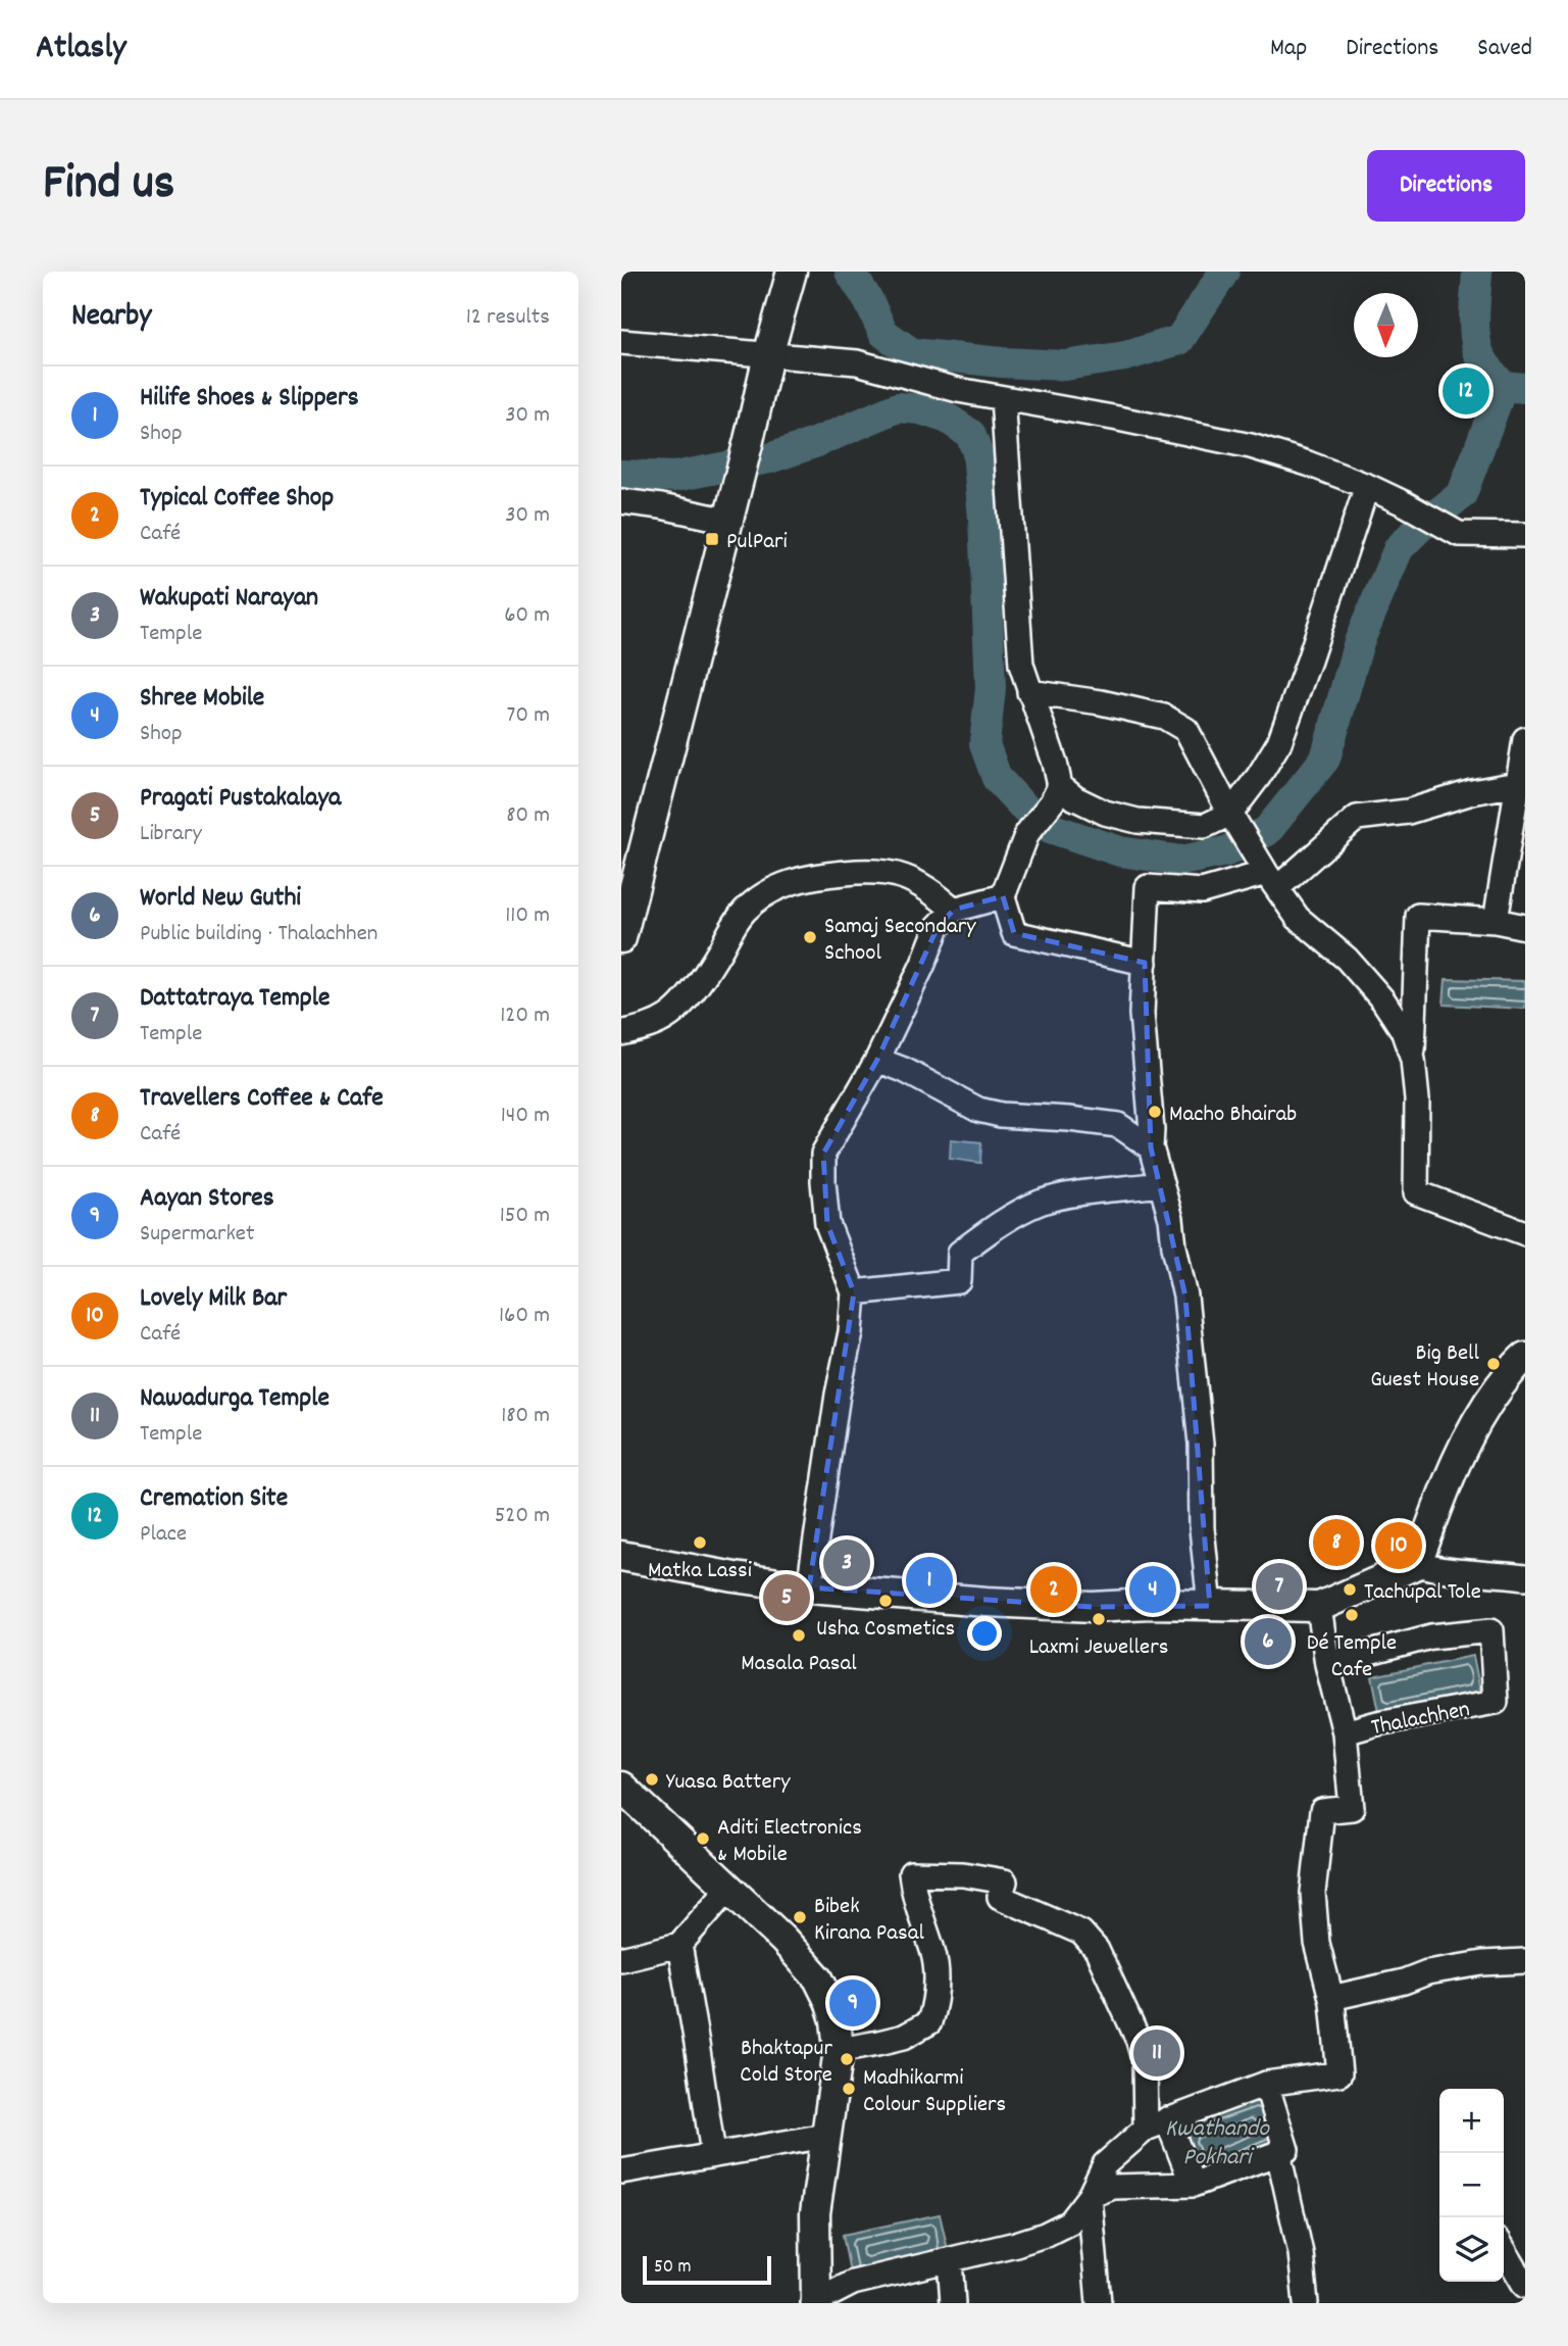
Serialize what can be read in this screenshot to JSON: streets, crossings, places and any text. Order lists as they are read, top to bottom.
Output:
{
  "streets": {
    "street": ["Thalachhen"]
  },
  "water": ["Kwathando Pokhari"],
  "places": {
    "transit": ["PulPari"],
    "other": [
      "Samaj Secondary School",
      "Macho Bhairab",
      "Big Bell Guest House",
      "Matka Lassi",
      "Tachupal Tole",
      "Usha Cosmetics",
      "Dé Temple Cafe",
      "Laxmi Jewellers",
      "Masala Pasal",
      "Yuasa Battery",
      "Aditi Electronics & Mobile",
      "Bibek Kirana Pasal",
      "Bhaktapur Cold Store",
      "Madhikarmi Colour Suppliers"
    ]
  },
  "scale_bar": "50 m",
  "north": "bottom",
  "page": {
    "header": "Atlasly",
    "nav": ["Map", "Directions", "Saved"],
    "title": "Find us",
    "buttons": "Directions",
    "heading": ["Nearby", "12 results"],
    "pins": [
      "12",
      "8",
      "10",
      "3",
      "1",
      "7",
      "2",
      "4",
      "5",
      "6",
      "9",
      "11"
    ],
    "list": [
      {
        "mark": "1",
        "name": "Hilife Shoes & Slippers",
        "note": "Shop",
        "value": "30 m"
      },
      {
        "mark": "2",
        "name": "Typical Coffee Shop",
        "note": "Café",
        "value": "30 m"
      },
      {
        "mark": "3",
        "name": "Wakupati Narayan",
        "note": "Temple",
        "value": "60 m"
      },
      {
        "mark": "4",
        "name": "Shree Mobile",
        "note": "Shop",
        "value": "70 m"
      },
      {
        "mark": "5",
        "name": "Pragati Pustakalaya",
        "note": "Library",
        "value": "80 m"
      },
      {
        "mark": "6",
        "name": "World New Guthi",
        "note": "Public building · Thalachhen",
        "value": "110 m"
      },
      {
        "mark": "7",
        "name": "Dattatraya Temple",
        "note": "Temple",
        "value": "120 m"
      },
      {
        "mark": "8",
        "name": "Travellers Coffee & Cafe",
        "note": "Café",
        "value": "140 m"
      },
      {
        "mark": "9",
        "name": "Aayan Stores",
        "note": "Supermarket",
        "value": "150 m"
      },
      {
        "mark": "10",
        "name": "Lovely Milk Bar",
        "note": "Café",
        "value": "160 m"
      },
      {
        "mark": "11",
        "name": "Nawadurga Temple",
        "note": "Temple",
        "value": "180 m"
      },
      {
        "mark": "12",
        "name": "Cremation Site",
        "note": "Place",
        "value": "520 m"
      }
    ],
    "map_buttons": ["+", "−"],
    "scale": "50 m"
  }
}
